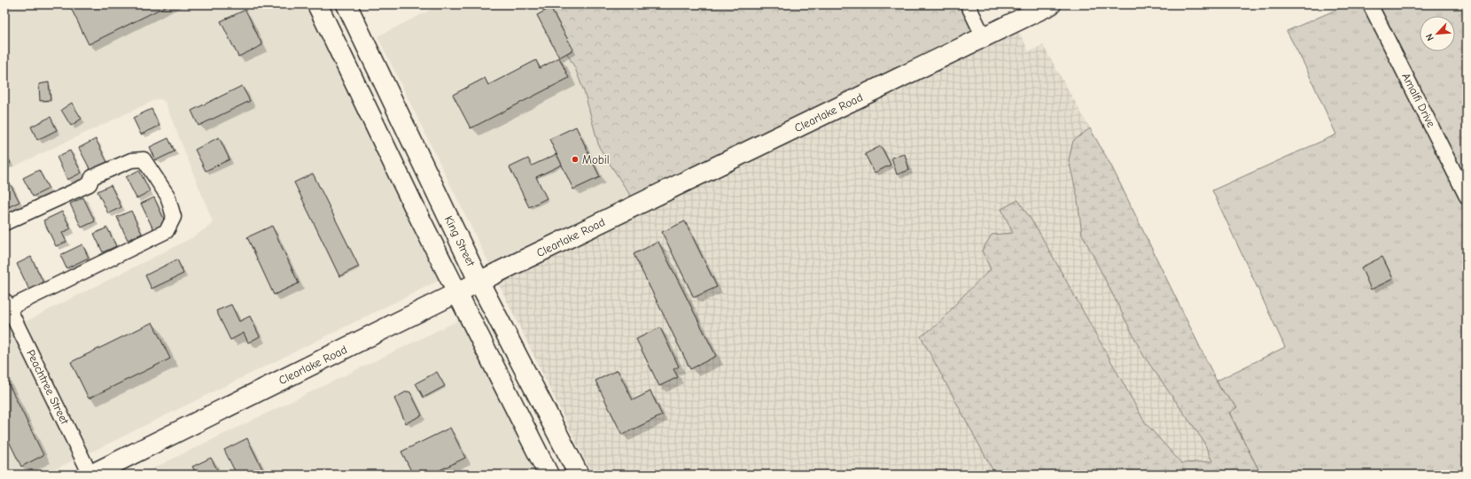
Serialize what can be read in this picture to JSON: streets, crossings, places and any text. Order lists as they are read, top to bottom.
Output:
{
  "streets": {
    "main road": ["Clearlake Road", "King Street"],
    "street": ["Amalfi Drive", "Peachtree Street"]
  },
  "crossings": [
    ["Clearlake Road", "King Street"],
    ["Clearlake Road", "Peachtree Street"]
  ],
  "places": ["Mobil"],
  "north": "bottom left"
}
